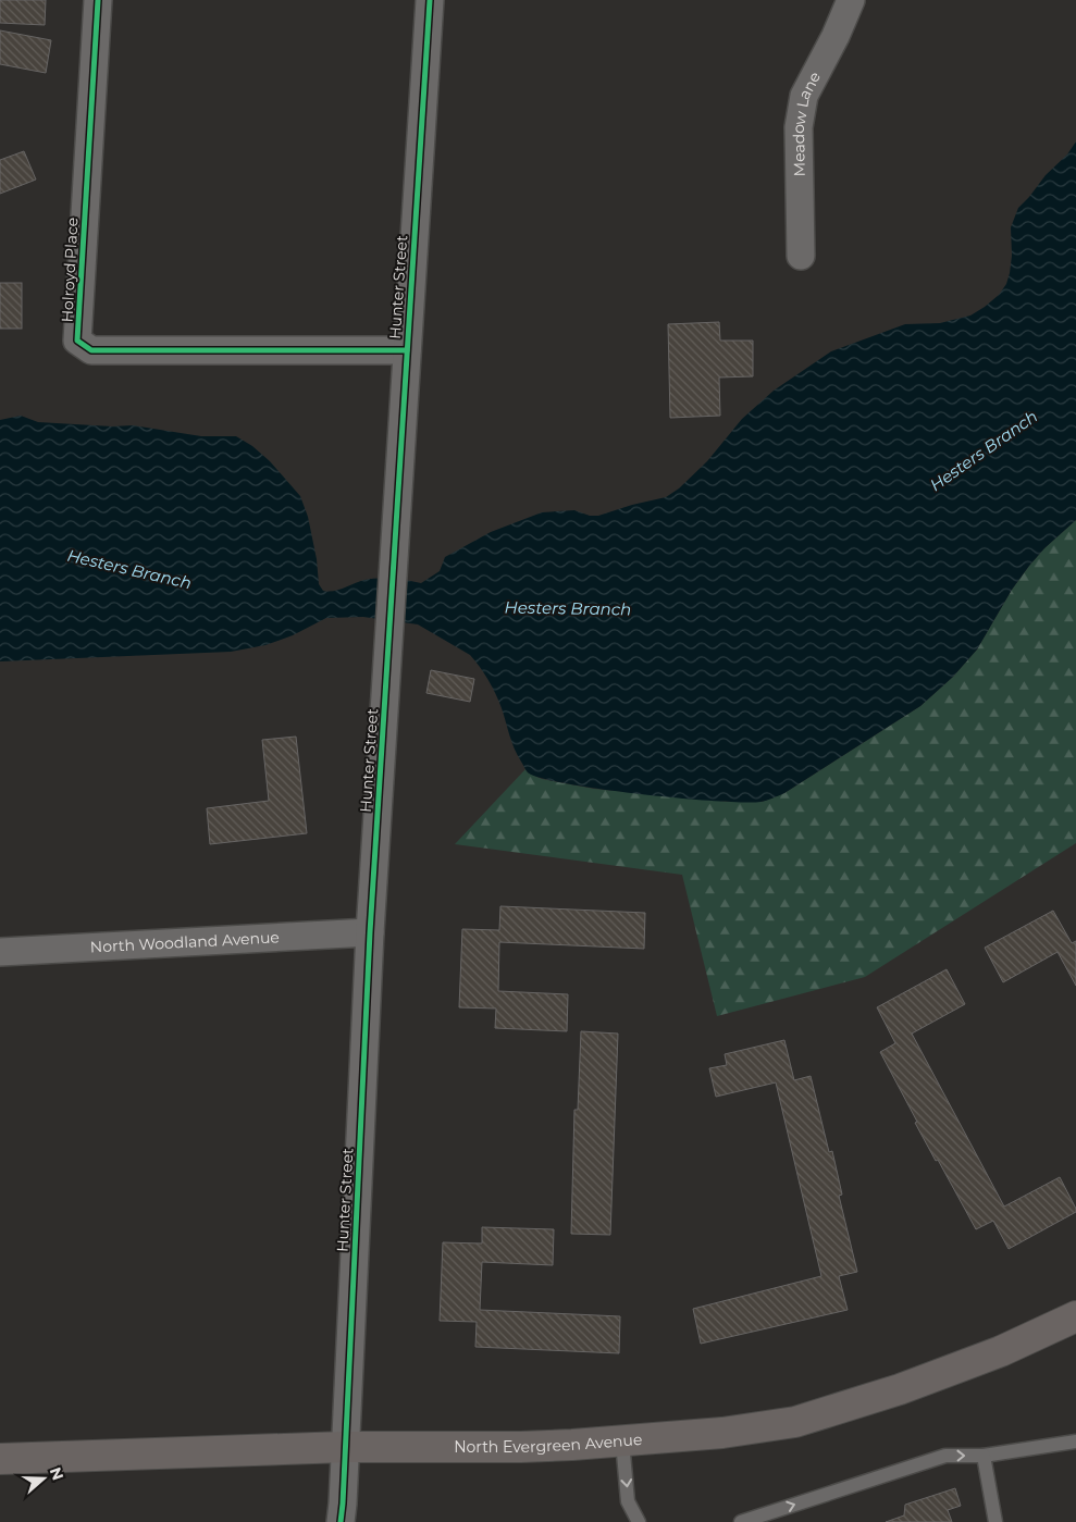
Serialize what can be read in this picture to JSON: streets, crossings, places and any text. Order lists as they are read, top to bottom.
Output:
{
  "streets": {
    "main road": ["North Evergreen Avenue"],
    "street": [
      "Meadow Lane",
      "Holroyd Place",
      "Hunter Street",
      "North Woodland Avenue"
    ]
  },
  "crossings": [
    ["Holroyd Place", "Hunter Street"],
    ["Hunter Street", "North Woodland Avenue"],
    ["Hunter Street", "North Evergreen Avenue"]
  ],
  "water": ["Hesters Branch"],
  "north": "right"
}
